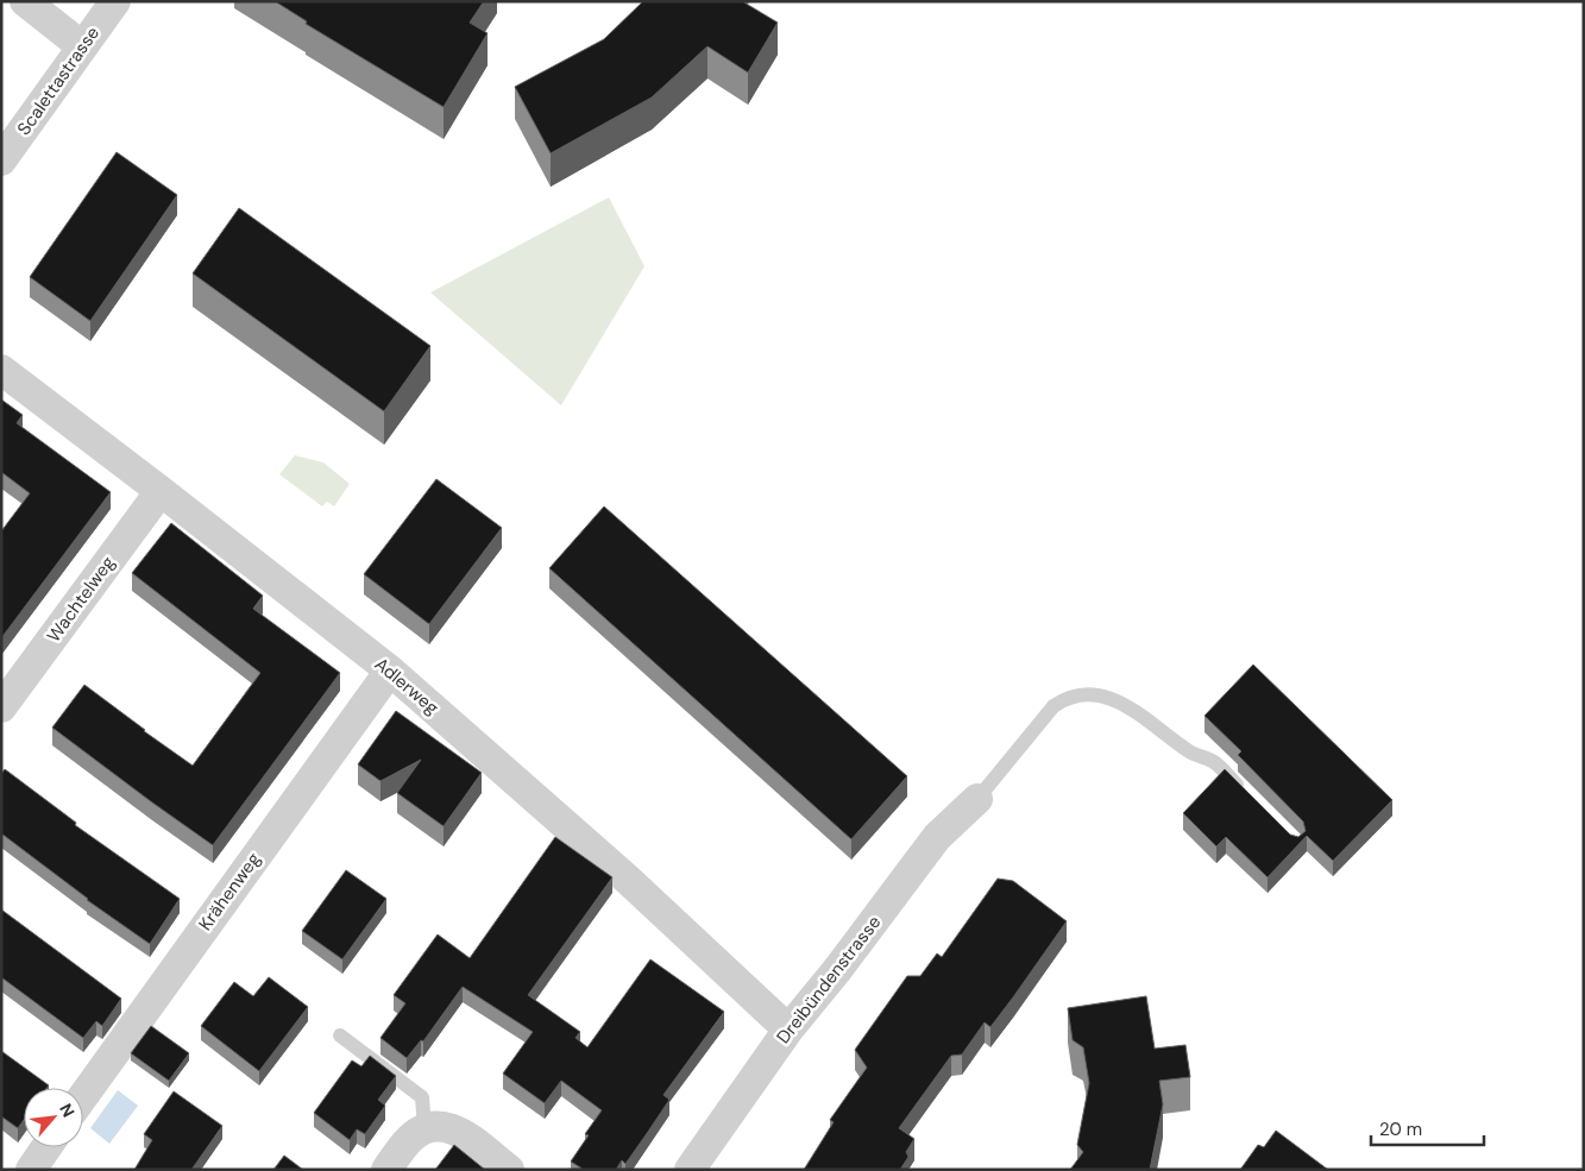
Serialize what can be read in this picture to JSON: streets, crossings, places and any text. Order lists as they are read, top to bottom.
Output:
{
  "streets": {
    "street": [
      "Scalettastrasse",
      "Wachtelweg",
      "Adlerweg",
      "Krähenweg",
      "Dreibündenstrasse"
    ]
  },
  "crossings": [
    ["Wachtelweg", "Adlerweg"],
    ["Adlerweg", "Krähenweg"],
    ["Adlerweg", "Dreibündenstrasse"]
  ],
  "scale_bar": "20 m",
  "north": "top right"
}
